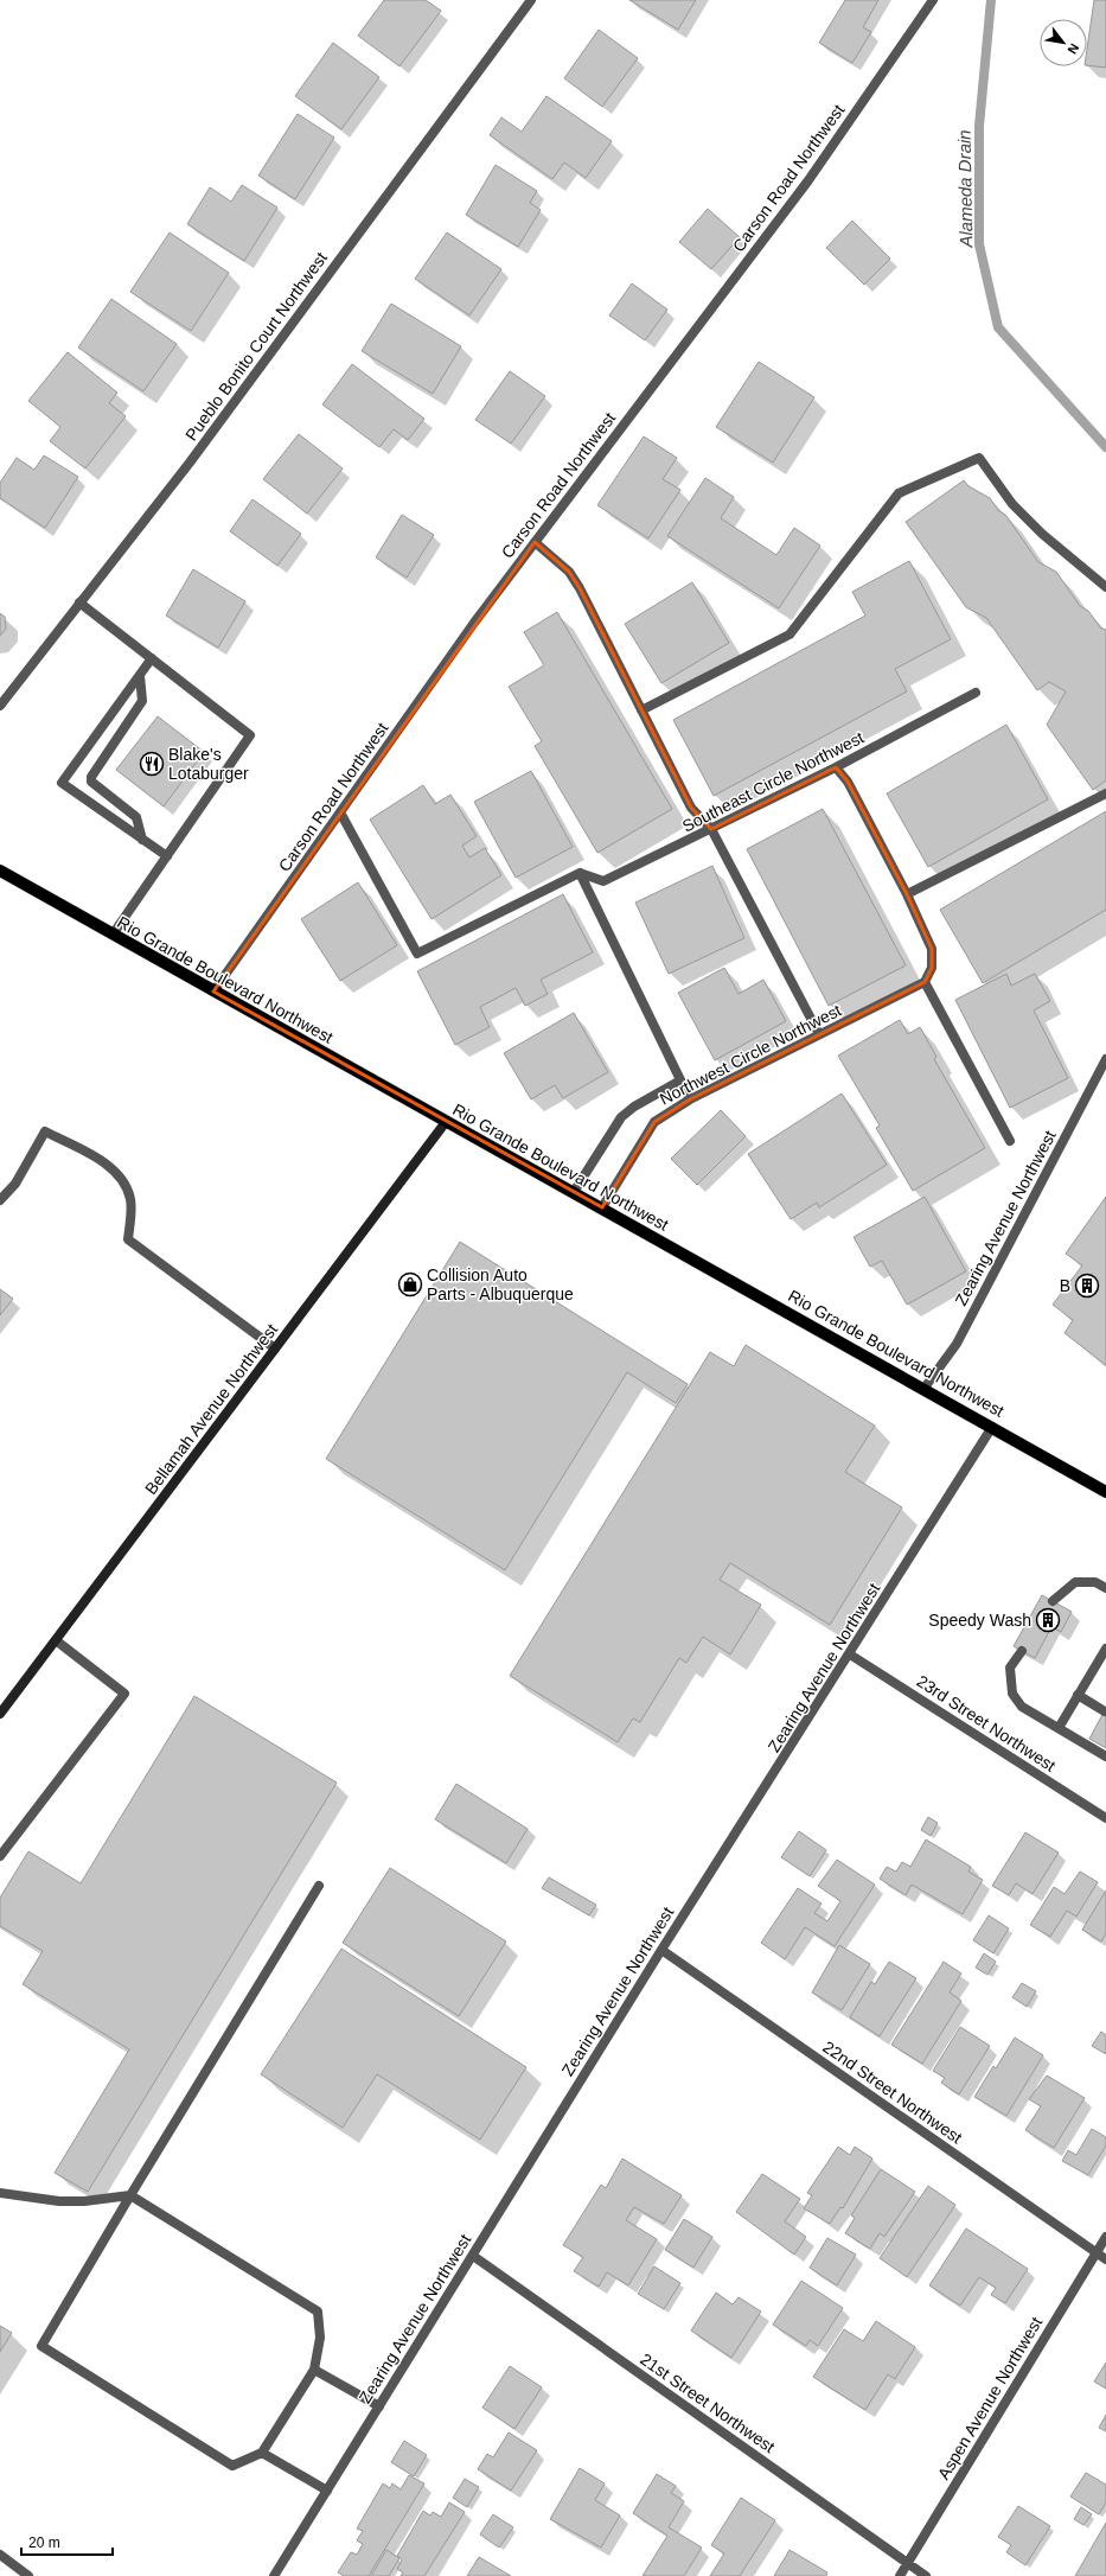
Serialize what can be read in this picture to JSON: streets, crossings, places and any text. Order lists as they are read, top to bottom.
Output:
{
  "streets": {
    "main road": ["Rio Grande Boulevard Northwest"],
    "street": [
      "Carson Road Northwest",
      "Pueblo Bonito Court Northwest",
      "Southeast Circle Northwest",
      "Northwest Circle Northwest",
      "Zearing Avenue Northwest",
      "Bellamah Avenue Northwest",
      "23rd Street Northwest",
      "22nd Street Northwest",
      "Aspen Avenue Northwest",
      "21st Street Northwest"
    ]
  },
  "crossings": [
    ["Carson Road Northwest", "Rio Grande Boulevard Northwest"],
    ["Rio Grande Boulevard Northwest", "Northwest Circle Northwest"],
    ["Rio Grande Boulevard Northwest", "Zearing Avenue Northwest"],
    ["Rio Grande Boulevard Northwest", "Bellamah Avenue Northwest"],
    ["Zearing Avenue Northwest", "23rd Street Northwest"],
    ["Zearing Avenue Northwest", "22nd Street Northwest"],
    ["Zearing Avenue Northwest", "21st Street Northwest"],
    ["22nd Street Northwest", "Aspen Avenue Northwest"],
    ["Aspen Avenue Northwest", "21st Street Northwest"]
  ],
  "water": ["Alameda Drain"],
  "places": {
    "restaurant": ["Blake's Lotaburger"],
    "shop": ["Collision Auto Parts - Albuquerque"],
    "building": ["B", "Speedy Wash"]
  },
  "scale_bar": "20 m",
  "north": "bottom right"
}
